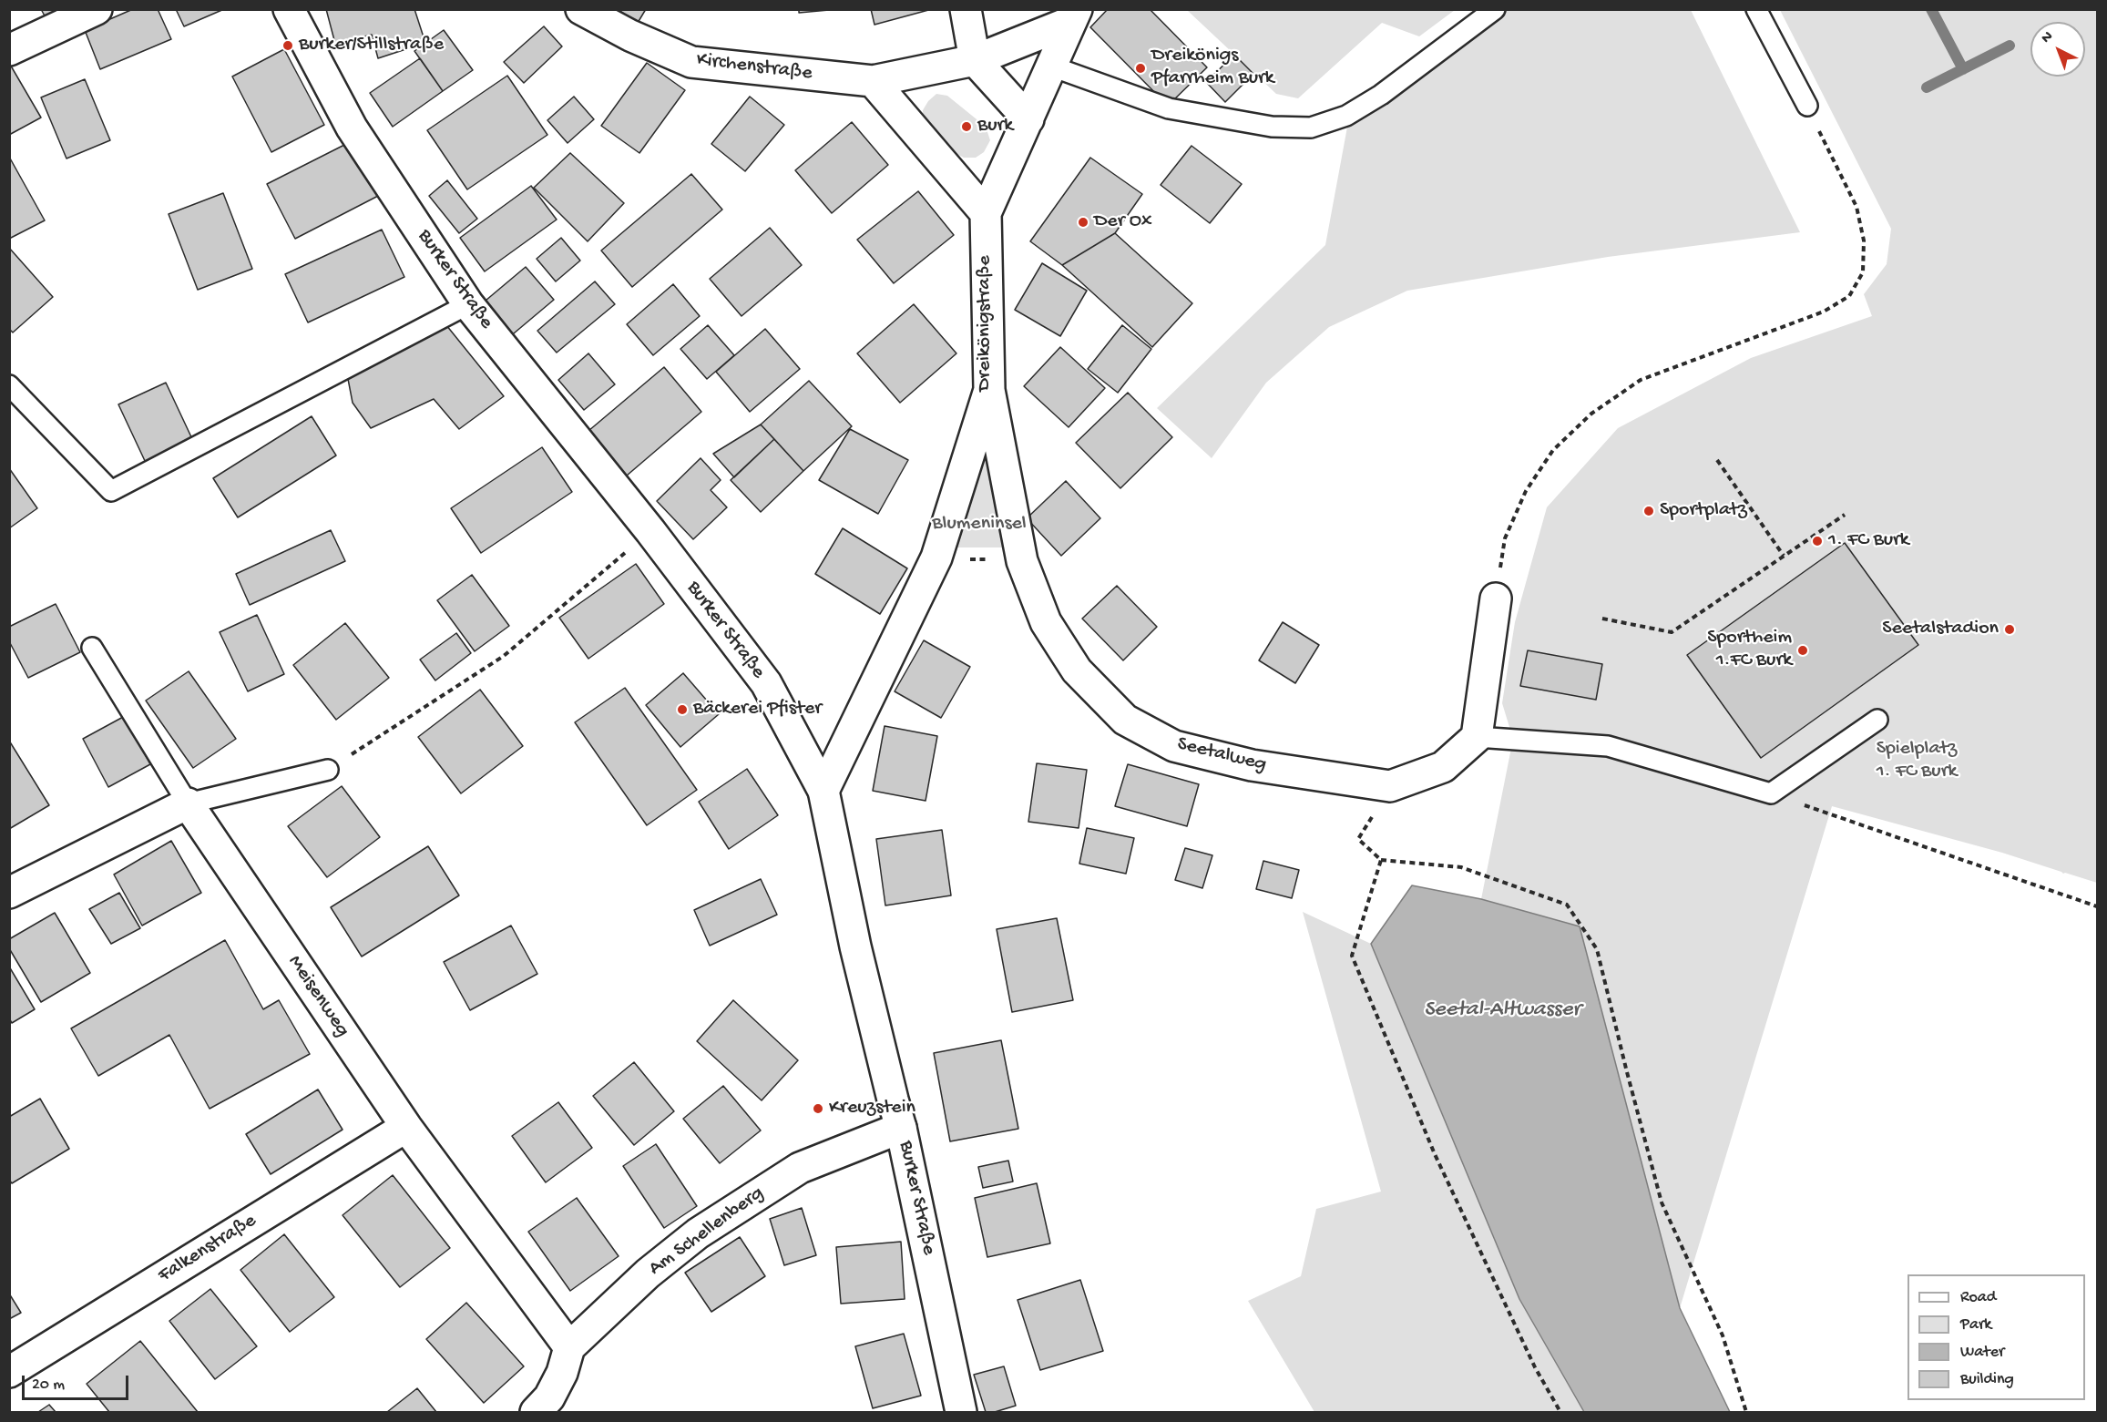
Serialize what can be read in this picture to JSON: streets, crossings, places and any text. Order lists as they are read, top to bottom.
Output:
{
  "streets": {
    "street": [
      "Kirchenstraße",
      "Burker Straße",
      "Dreikönigstraße",
      "Seetalweg",
      "Meisenweg",
      "Am Schellenberg",
      "Falkenstraße"
    ]
  },
  "crossings": [
    ["Kirchenstraße", "Dreikönigstraße"],
    ["Burker Straße", "Dreikönigstraße"],
    ["Burker Straße", "Am Schellenberg"],
    ["Dreikönigstraße", "Seetalweg"],
    ["Meisenweg", "Am Schellenberg"],
    ["Meisenweg", "Falkenstraße"]
  ],
  "water": ["Seetal-Altwasser"],
  "parks": ["Blumeninsel", "Spielplatz 1. FC Burk"],
  "places": [
    "Burker/Stillstraße",
    "Dreikönigs Pfarrheim Burk",
    "Burk",
    "Der Ox",
    "Sportplatz",
    "1. FC Burk",
    "Seetalstadion",
    "Sportheim 1.FC Burk",
    "Bäckerei Pfister",
    "Kreuzstein"
  ],
  "legend": [
    "Road",
    "Park",
    "Water",
    "Building"
  ],
  "scale_bar": "20 m",
  "north": "top left"
}
